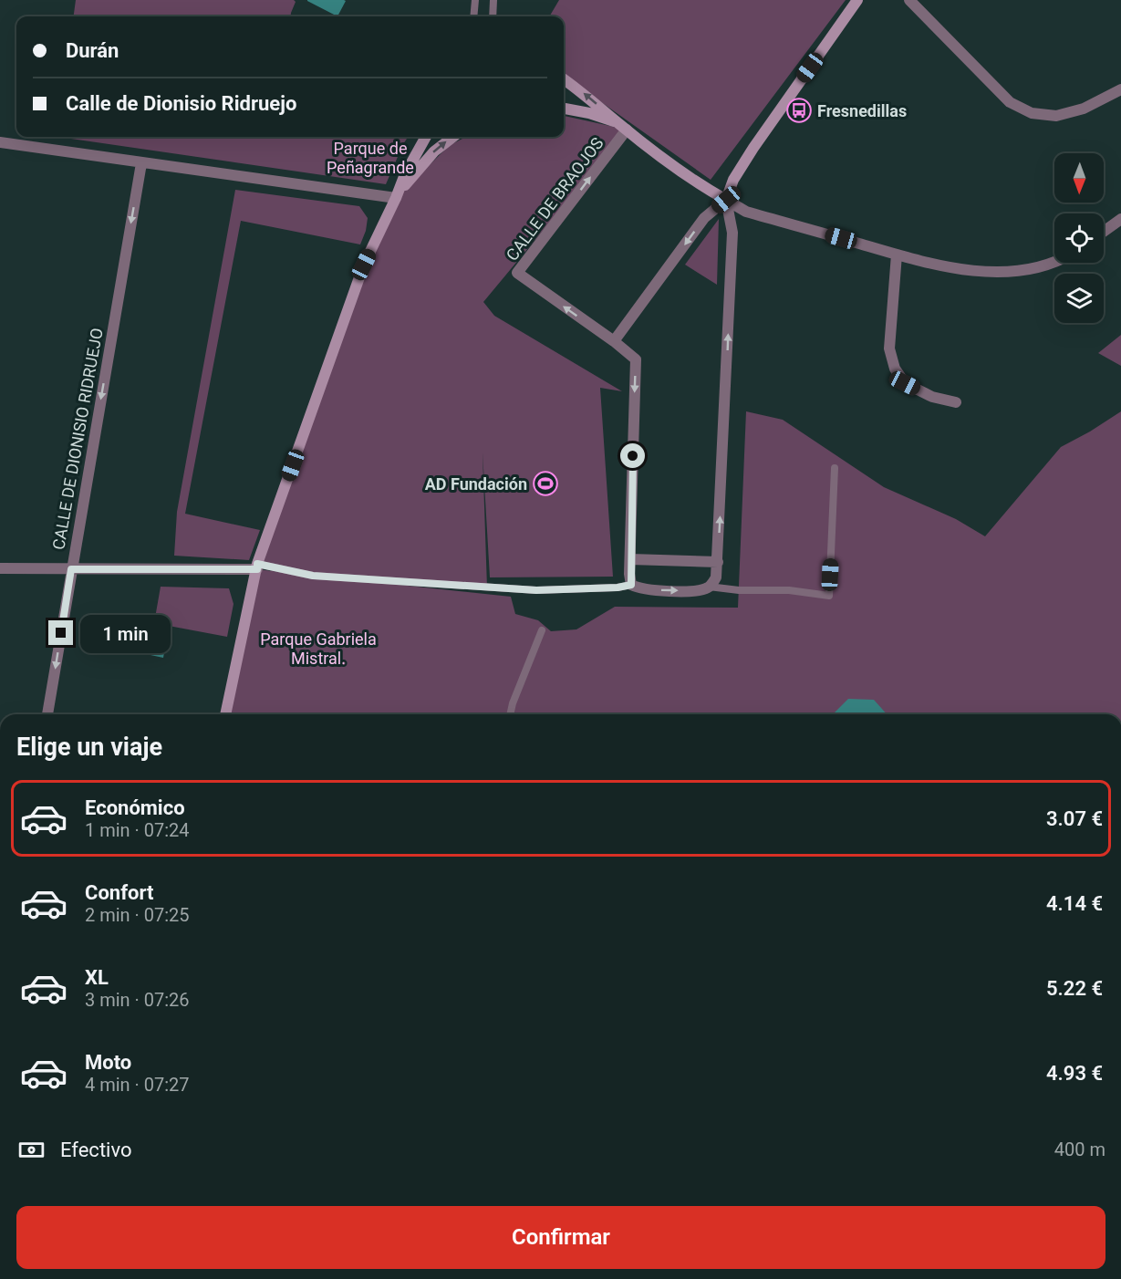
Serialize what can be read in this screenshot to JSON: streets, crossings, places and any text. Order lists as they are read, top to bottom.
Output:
{
  "streets": {
    "street": ["CALLE DE BRAOJOS", "CALLE DE DIONISIO RIDRUEJO"]
  },
  "one_way": ["CALLE DE DIONISIO RIDRUEJO"],
  "parks": ["Parque de Peñagrande", "Parque Gabriela Mistral."],
  "places": {
    "bus stop": ["Fresnedillas"],
    "sports": ["AD Fundación"]
  },
  "north": "bottom",
  "page": {
    "banner": ["Durán", "Calle de Dionisio Ridruejo"],
    "bubble": "1 min",
    "heading": "Elige un viaje",
    "list": [
      {
        "name": "Económico",
        "note": "1 min · 07:24",
        "value": "3.07 €"
      },
      {
        "name": "Confort",
        "note": "2 min · 07:25",
        "value": "4.14 €"
      },
      {
        "name": "XL",
        "note": "3 min · 07:26",
        "value": "5.22 €"
      },
      {
        "name": "Moto",
        "note": "4 min · 07:27",
        "value": "4.93 €"
      }
    ],
    "pay": ["Efectivo", "400 m"],
    "buttons": "Confirmar"
  }
}
